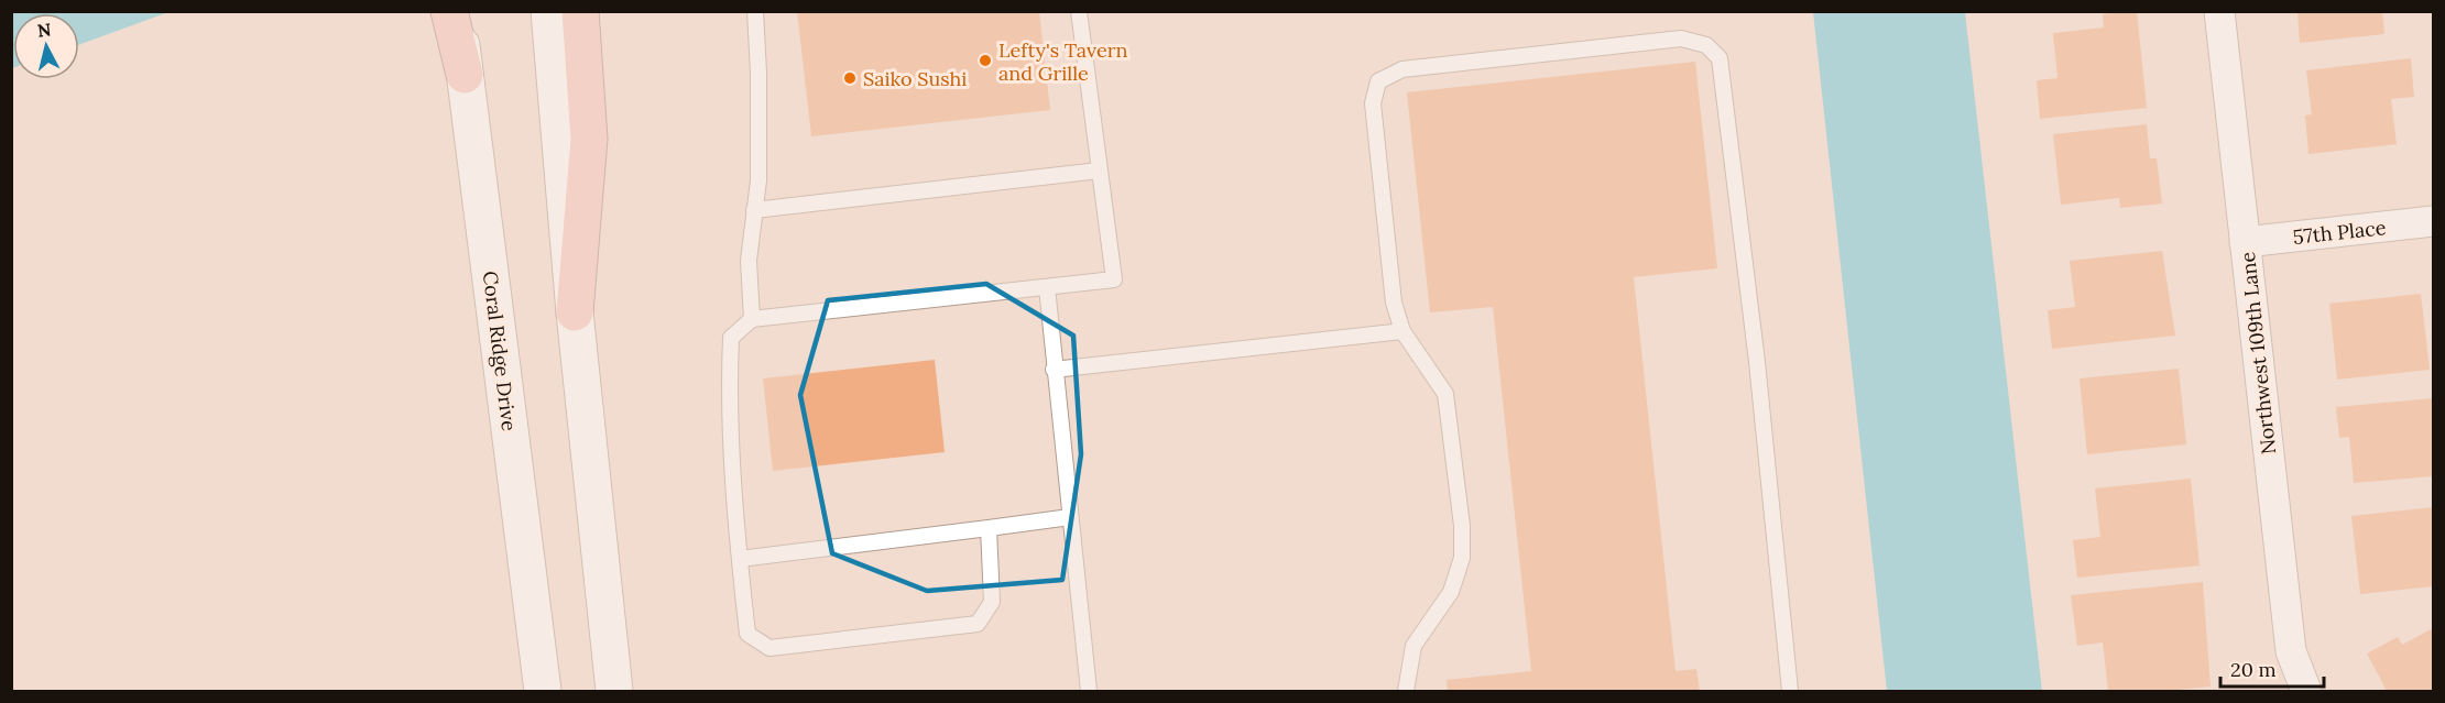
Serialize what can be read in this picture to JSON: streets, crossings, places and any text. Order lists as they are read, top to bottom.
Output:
{
  "streets": {
    "main road": ["Coral Ridge Drive"],
    "street": ["57th Place", "Northwest 109th Lane"]
  },
  "crossings": [
    ["57th Place", "Northwest 109th Lane"]
  ],
  "places": ["Lefty's Tavern and Grille", "Saiko Sushi"],
  "scale_bar": "20 m",
  "north": "top"
}
